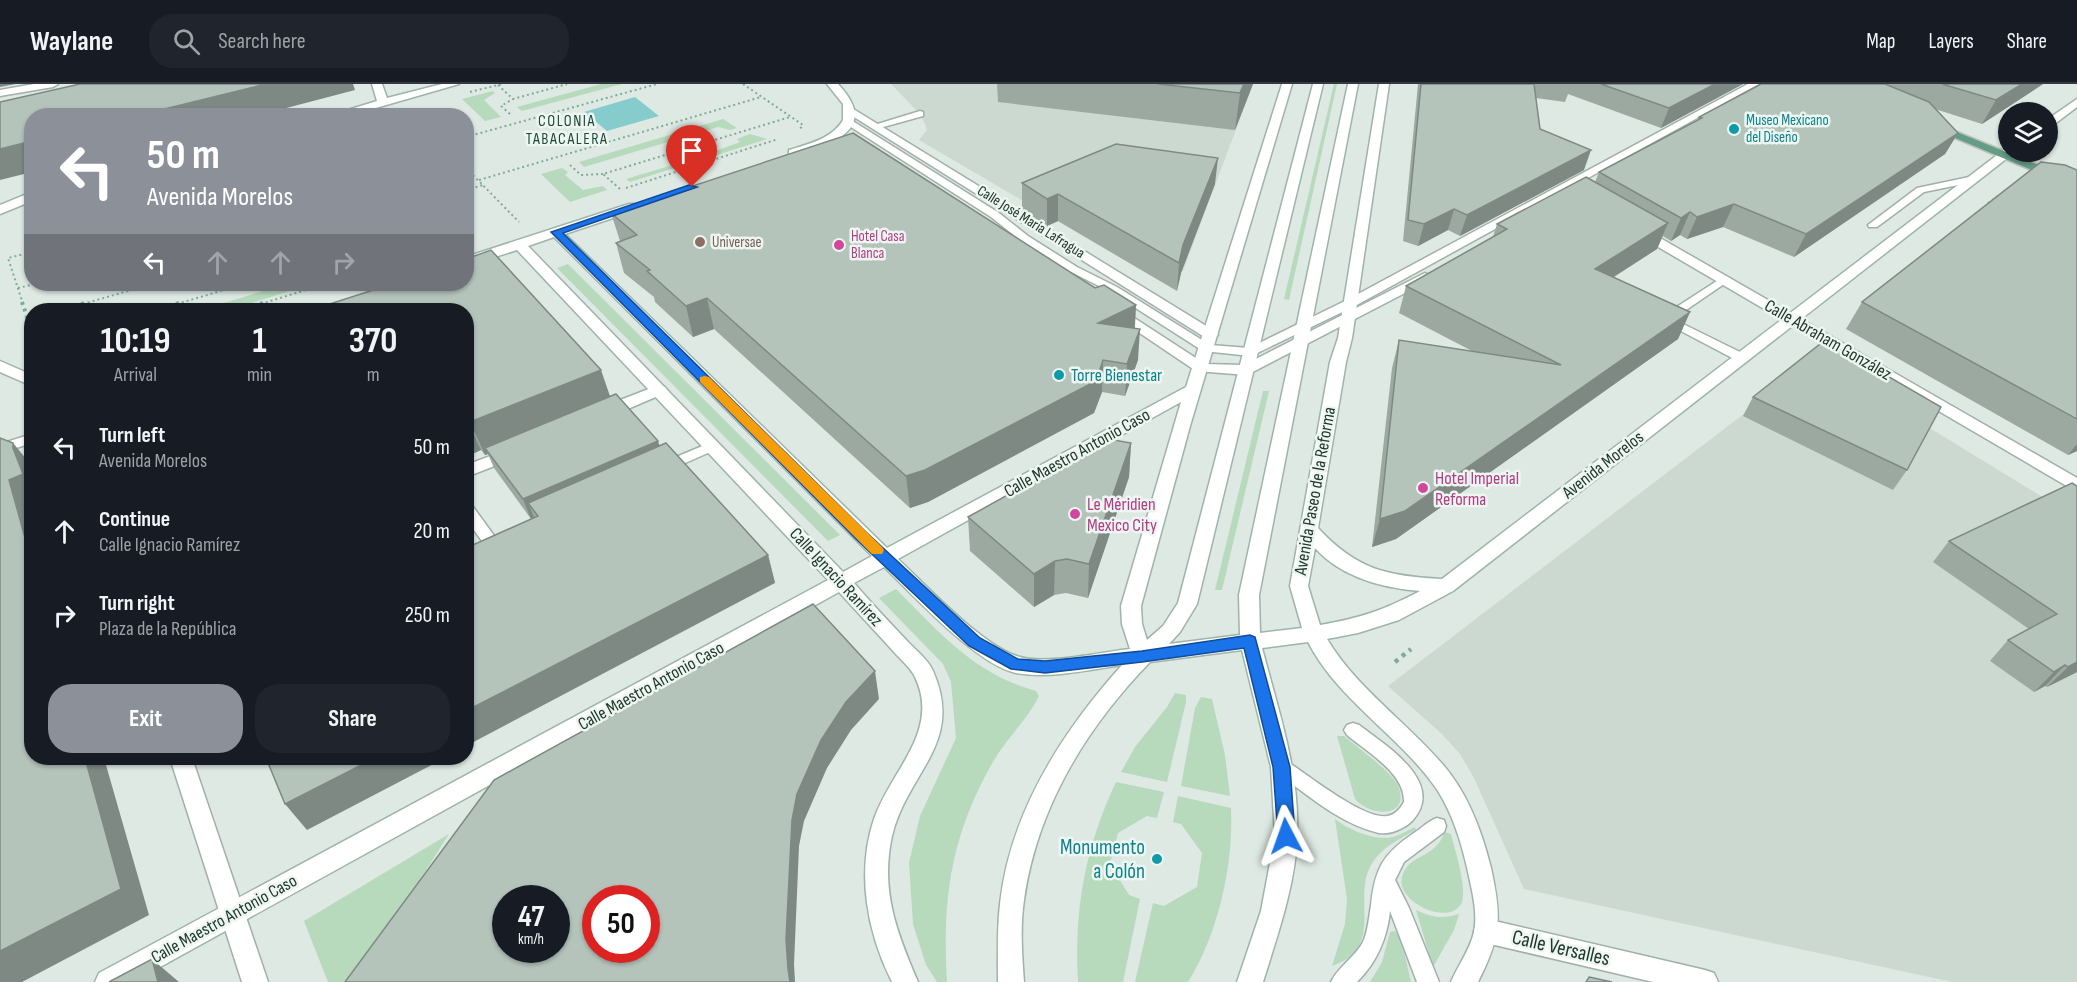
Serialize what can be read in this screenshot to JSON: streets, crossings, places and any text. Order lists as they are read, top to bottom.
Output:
{
  "streets": {
    "street": [
      "Calle José María Lafragua",
      "Calle Abraham González",
      "Calle Maestro Antonio Caso",
      "Avenida Morelos",
      "Avenida Paseo de la Reforma",
      "Calle Ignacio Ramírez",
      "Calle Versalles"
    ]
  },
  "crossings": [
    ["Calle Abraham González", "Avenida Morelos"],
    ["Calle Maestro Antonio Caso", "Calle Ignacio Ramírez"],
    ["Avenida Morelos", "Avenida Paseo de la Reforma"],
    ["Avenida Paseo de la Reforma", "Calle Versalles"]
  ],
  "districts": ["COLONIA TABACALERA"],
  "places": [
    "Museo Mexicano del Diseño",
    "Universae",
    "Hotel Casa Blanca",
    "Torre Bienestar",
    "Hotel Imperial Reforma",
    "Le Méridien Mexico City",
    "Monumento a Colón"
  ],
  "page": {
    "header": "Waylane",
    "search": "Search here",
    "nav": ["Map", "Layers", "Share"],
    "turn": ["50 m", "Avenida Morelos"],
    "eta": [
      "10:19",
      "Arrival",
      "1",
      "min",
      "370",
      "m"
    ],
    "list": [
      {
        "name": "Turn left",
        "note": "Avenida Morelos",
        "value": "50 m"
      },
      {
        "name": "Continue",
        "note": "Calle Ignacio Ramírez",
        "value": "20 m"
      },
      {
        "name": "Turn right",
        "note": "Plaza de la República",
        "value": "250 m"
      }
    ],
    "buttons": ["Exit", "Share"],
    "speed": "47 km/h",
    "limit": "50"
  }
}
